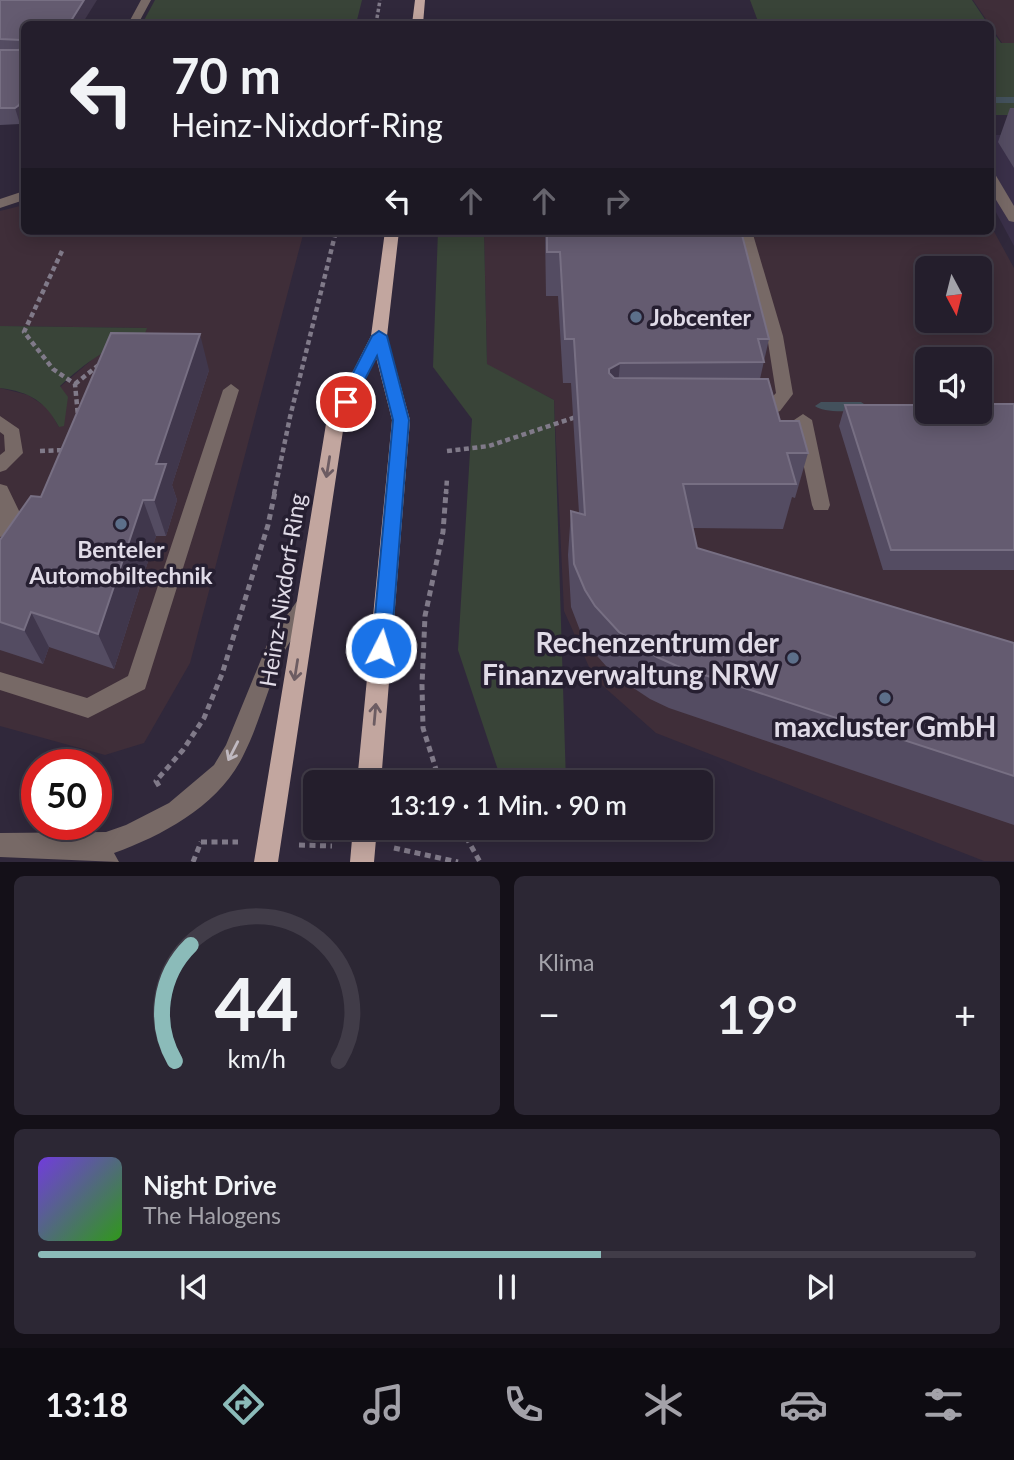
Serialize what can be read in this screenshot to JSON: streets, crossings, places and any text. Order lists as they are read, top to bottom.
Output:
{
  "streets": {
    "main road": ["Heinz-Nixdorf-Ring"]
  },
  "places": [
    "Jobcenter",
    "Benteler Automobiltechnik",
    "Rechenzentrum der Finanzverwaltung NRW",
    "maxcluster GmbH"
  ],
  "north": "bottom",
  "page": {
    "turn": ["70 m", "Heinz-Nixdorf-Ring"],
    "limit": "50",
    "trip": "13:19 · 1 Min. · 90 m",
    "tile": "Klima",
    "heat": ["−", "19°", "+"],
    "song": ["Night Drive", "The Halogens"],
    "tabs": "13:18",
    "gauge": ["44", "km/h"]
  }
}
